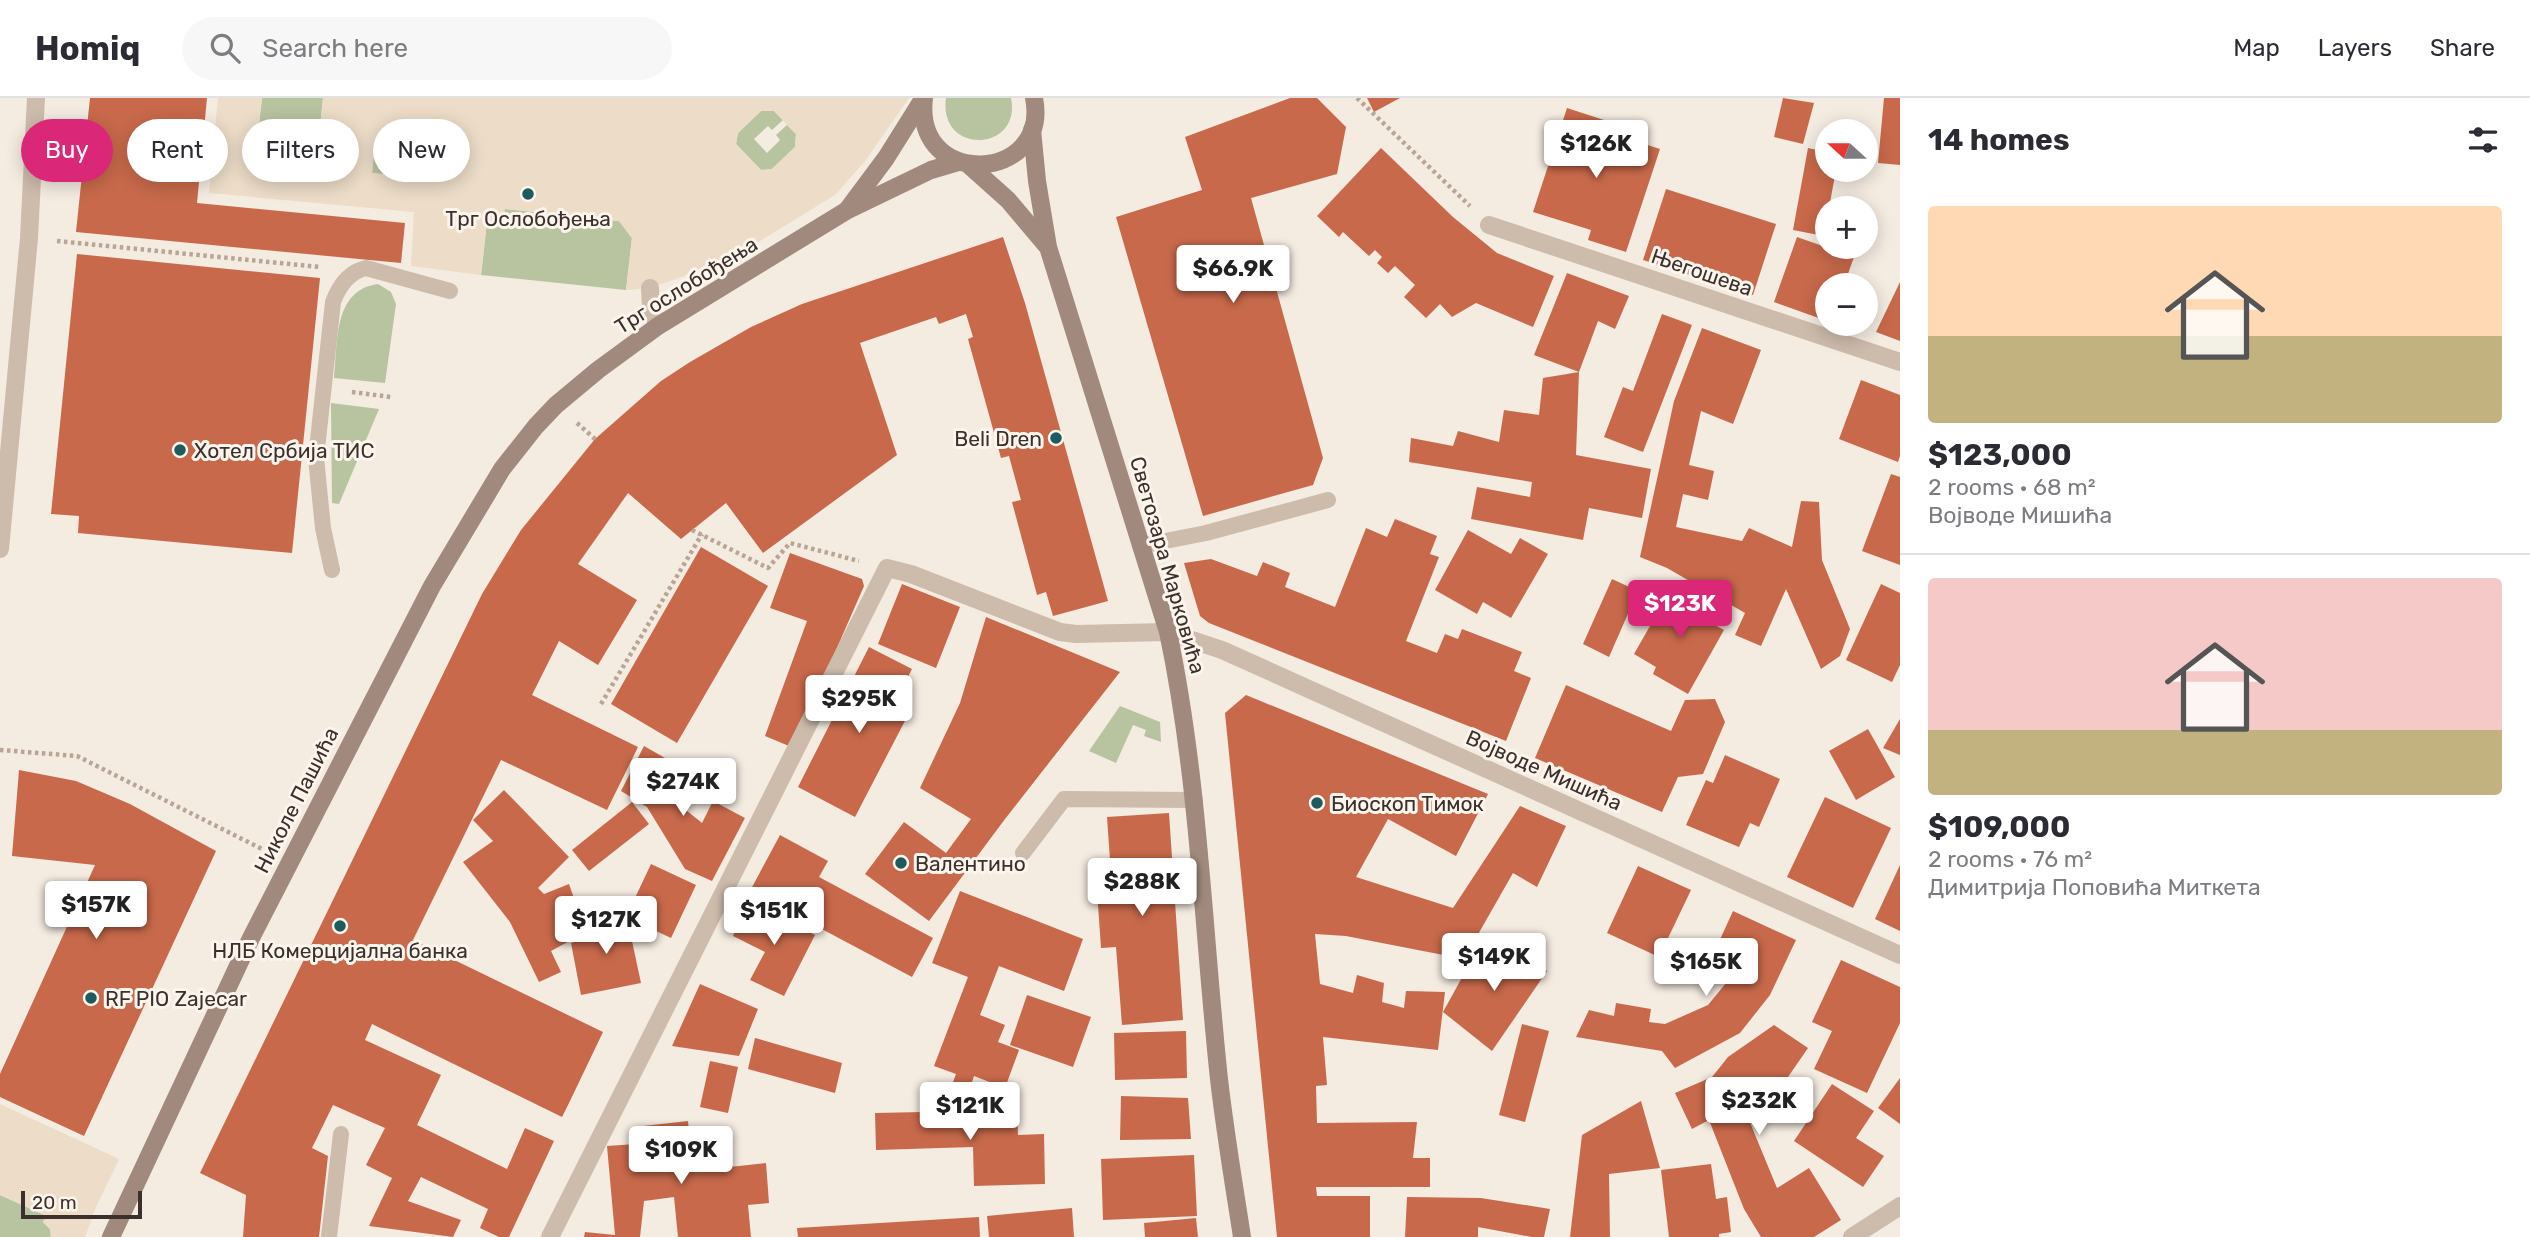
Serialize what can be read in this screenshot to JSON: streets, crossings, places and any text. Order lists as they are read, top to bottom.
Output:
{
  "streets": {
    "street": [
      "Његошева",
      "Трг ослобођења",
      "Светозара Марковића",
      "Војводе Мишића",
      "Николе Пашића"
    ]
  },
  "crossings": [
    ["Трг ослобођења", "Светозара Марковића"],
    ["Трг ослобођења", "Николе Пашића"],
    ["Светозара Марковића", "Војводе Мишића"]
  ],
  "places": [
    "Трг Ослобођења",
    "Beli Dren",
    "Хотел Србија ТИС",
    "Биоскоп Тимок",
    "Валентино",
    "НЛБ Комерцијална банка",
    "RF PIO Zajecar"
  ],
  "scale_bar": "20 m",
  "north": "left",
  "page": {
    "header": "Homiq",
    "search": "Search here",
    "nav": ["Map", "Layers", "Share"],
    "heading": "14 homes",
    "map_buttons": ["+", "−"],
    "chip": [
      "Buy",
      "Rent",
      "Filters",
      "New"
    ],
    "price": [
      "$126K",
      "$66.9K",
      "$123K",
      "$295K",
      "$274K",
      "$288K",
      "$157K",
      "$151K",
      "$127K",
      "$149K",
      "$165K",
      "$232K",
      "$121K",
      "$109K"
    ],
    "list": [
      {
        "name": "$123,000",
        "note": "2 rooms · 68 m² · Војводе Мишића"
      },
      {
        "name": "$109,000",
        "note": "2 rooms · 76 m² · Димитрија Поповића Миткета"
      }
    ],
    "scale": "20 m"
  }
}
